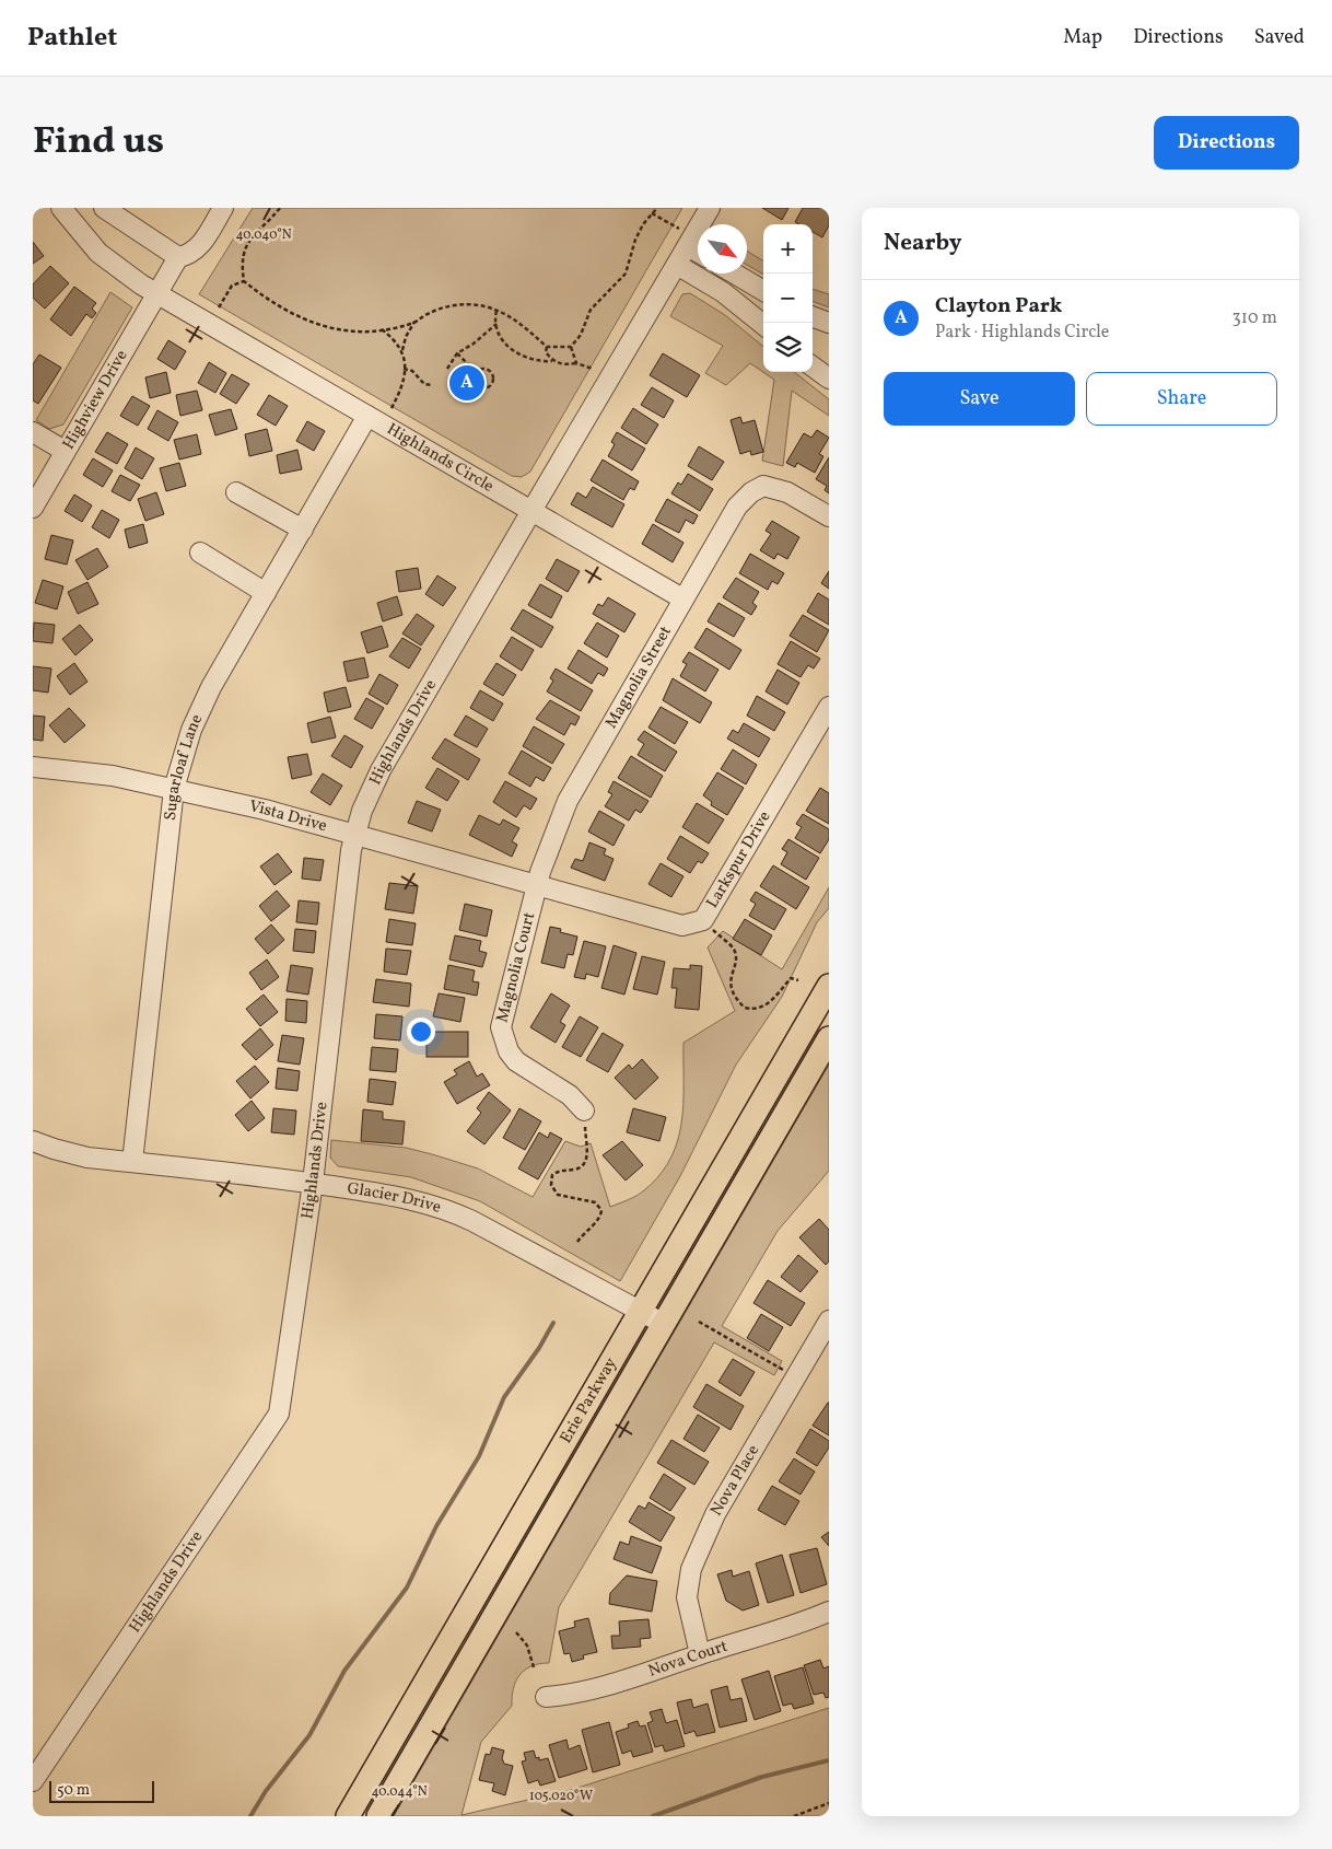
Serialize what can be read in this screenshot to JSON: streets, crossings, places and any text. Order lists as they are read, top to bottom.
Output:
{
  "streets": {
    "main road": ["Erie Parkway"],
    "street": [
      "Highview Drive",
      "Highlands Circle",
      "Magnolia Street",
      "Highlands Drive",
      "Sugarloaf Lane",
      "Vista Drive",
      "Larkspur Drive",
      "Magnolia Court",
      "Glacier Drive",
      "Nova Place",
      "Nova Court"
    ]
  },
  "crossings": [
    ["Highview Drive", "Highlands Circle"],
    ["Highlands Circle", "Magnolia Street"],
    ["Highlands Circle", "Highlands Drive"],
    ["Highlands Circle", "Sugarloaf Lane"],
    ["Magnolia Street", "Vista Drive"],
    ["Magnolia Street", "Larkspur Drive"],
    ["Magnolia Street", "Magnolia Court"],
    ["Highlands Drive", "Vista Drive"],
    ["Highlands Drive", "Glacier Drive"],
    ["Sugarloaf Lane", "Vista Drive"],
    ["Sugarloaf Lane", "Glacier Drive"],
    ["Vista Drive", "Larkspur Drive"],
    ["Vista Drive", "Magnolia Court"],
    ["Larkspur Drive", "Magnolia Court"],
    ["Glacier Drive", "Erie Parkway"],
    ["Nova Place", "Nova Court"]
  ],
  "scale_bar": "50 m",
  "north": "bottom right",
  "page": {
    "header": "Pathlet",
    "nav": ["Map", "Directions", "Saved"],
    "title": "Find us",
    "buttons": [
      "Directions",
      ["Save", "Share"]
    ],
    "heading": "Nearby",
    "map_buttons": ["+", "−"],
    "list": [
      {
        "mark": "A",
        "name": "Clayton Park",
        "note": "Park · Highlands Circle",
        "value": "310 m"
      }
    ],
    "pins": "A",
    "scale": "50 m"
  },
  "coordinates": ["40.040°N", "40.044°N", "105.020°W"]
}
